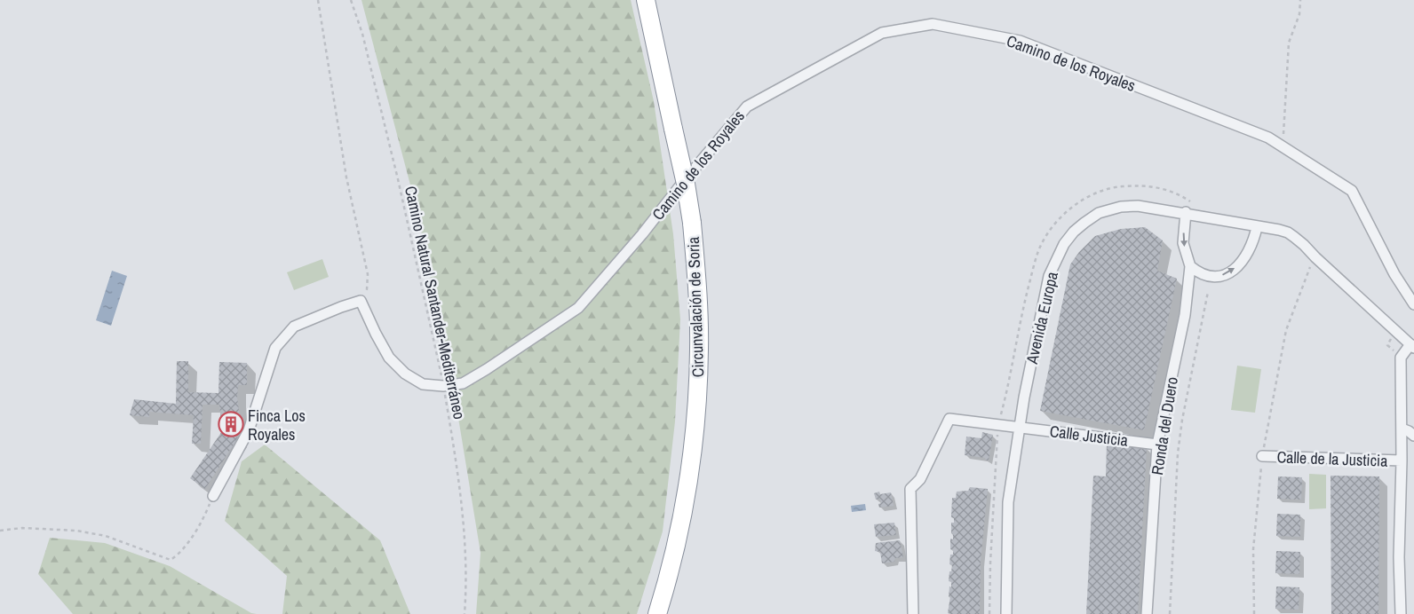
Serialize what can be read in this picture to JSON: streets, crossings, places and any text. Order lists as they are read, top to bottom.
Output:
{
  "streets": {
    "highway": ["Circunvalación de Soria"],
    "street": [
      "Camino de los Royales",
      "Avenida Europa",
      "Ronda del Duero",
      "Calle Justicia",
      "Calle de la Justicia"
    ],
    "path": ["Camino Natural Santander-Mediterráneo"]
  },
  "crossings": [
    ["Camino de los Royales", "Camino Natural Santander-Mediterráneo"],
    ["Avenida Europa", "Ronda del Duero"],
    ["Avenida Europa", "Calle Justicia"],
    ["Ronda del Duero", "Calle Justicia"]
  ],
  "places": {
    "building": ["Finca Los Royales"]
  }
}
